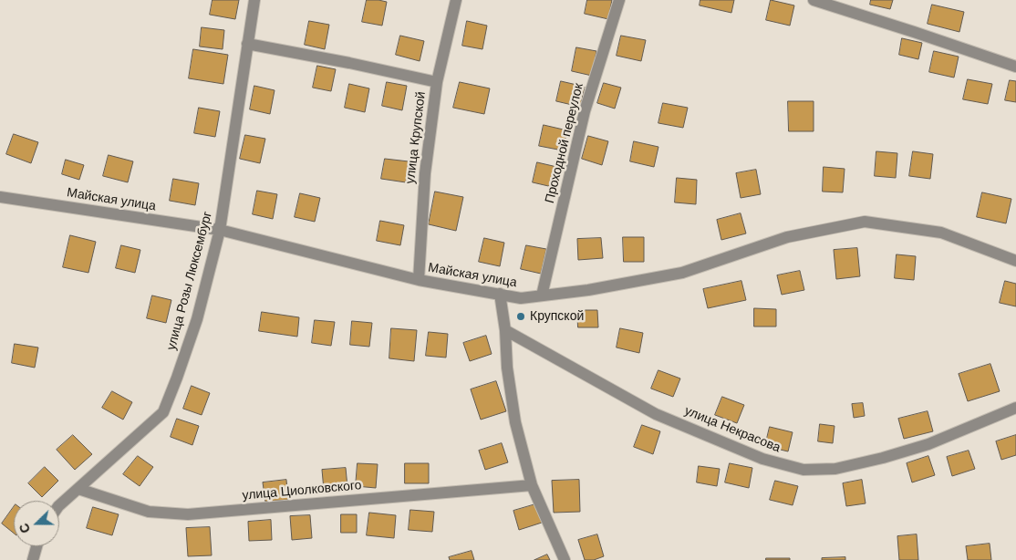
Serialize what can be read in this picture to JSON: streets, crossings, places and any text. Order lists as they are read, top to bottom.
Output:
{
  "streets": {
    "street": [
      "улица Крупской",
      "Проходной переулок",
      "Майская улица",
      "улица Розы Люксембург",
      "улица Некрасова",
      "улица Циолковского"
    ]
  },
  "crossings": [
    ["улица Крупской", "Майская улица"],
    ["Проходной переулок", "Майская улица"],
    ["Майская улица", "улица Розы Люксембург"],
    ["улица Розы Люксембург", "улица Циолковского"]
  ],
  "places": ["Крупской"],
  "north": "left"
}
